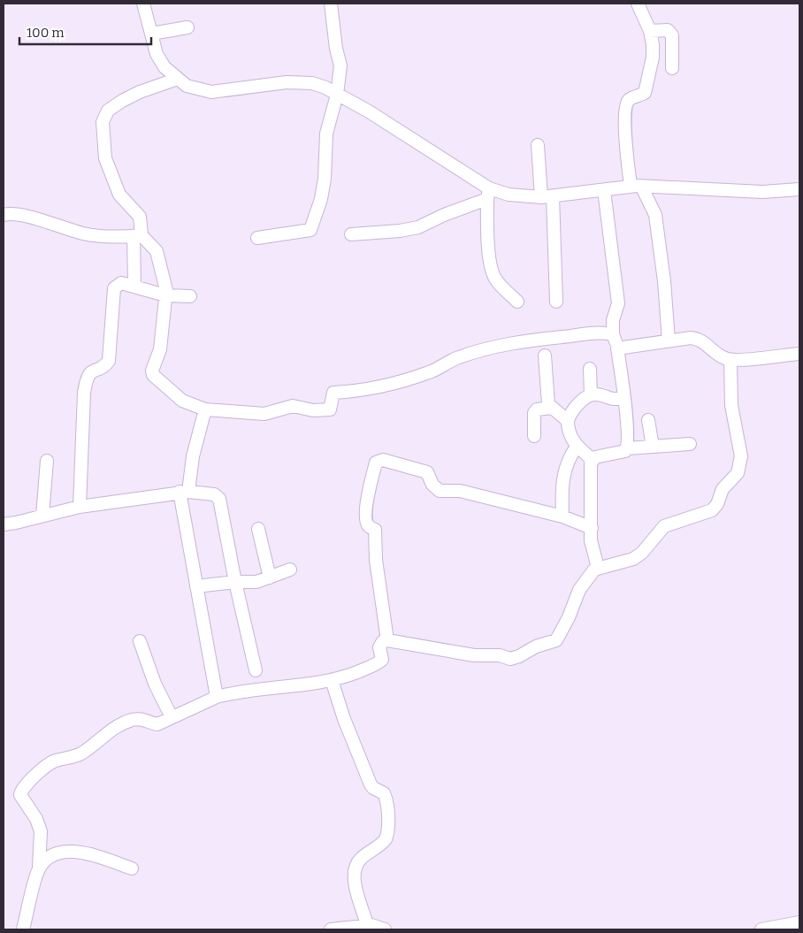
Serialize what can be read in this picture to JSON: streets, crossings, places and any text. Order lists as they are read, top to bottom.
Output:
{
  "scale_bar": "100 m"
}
